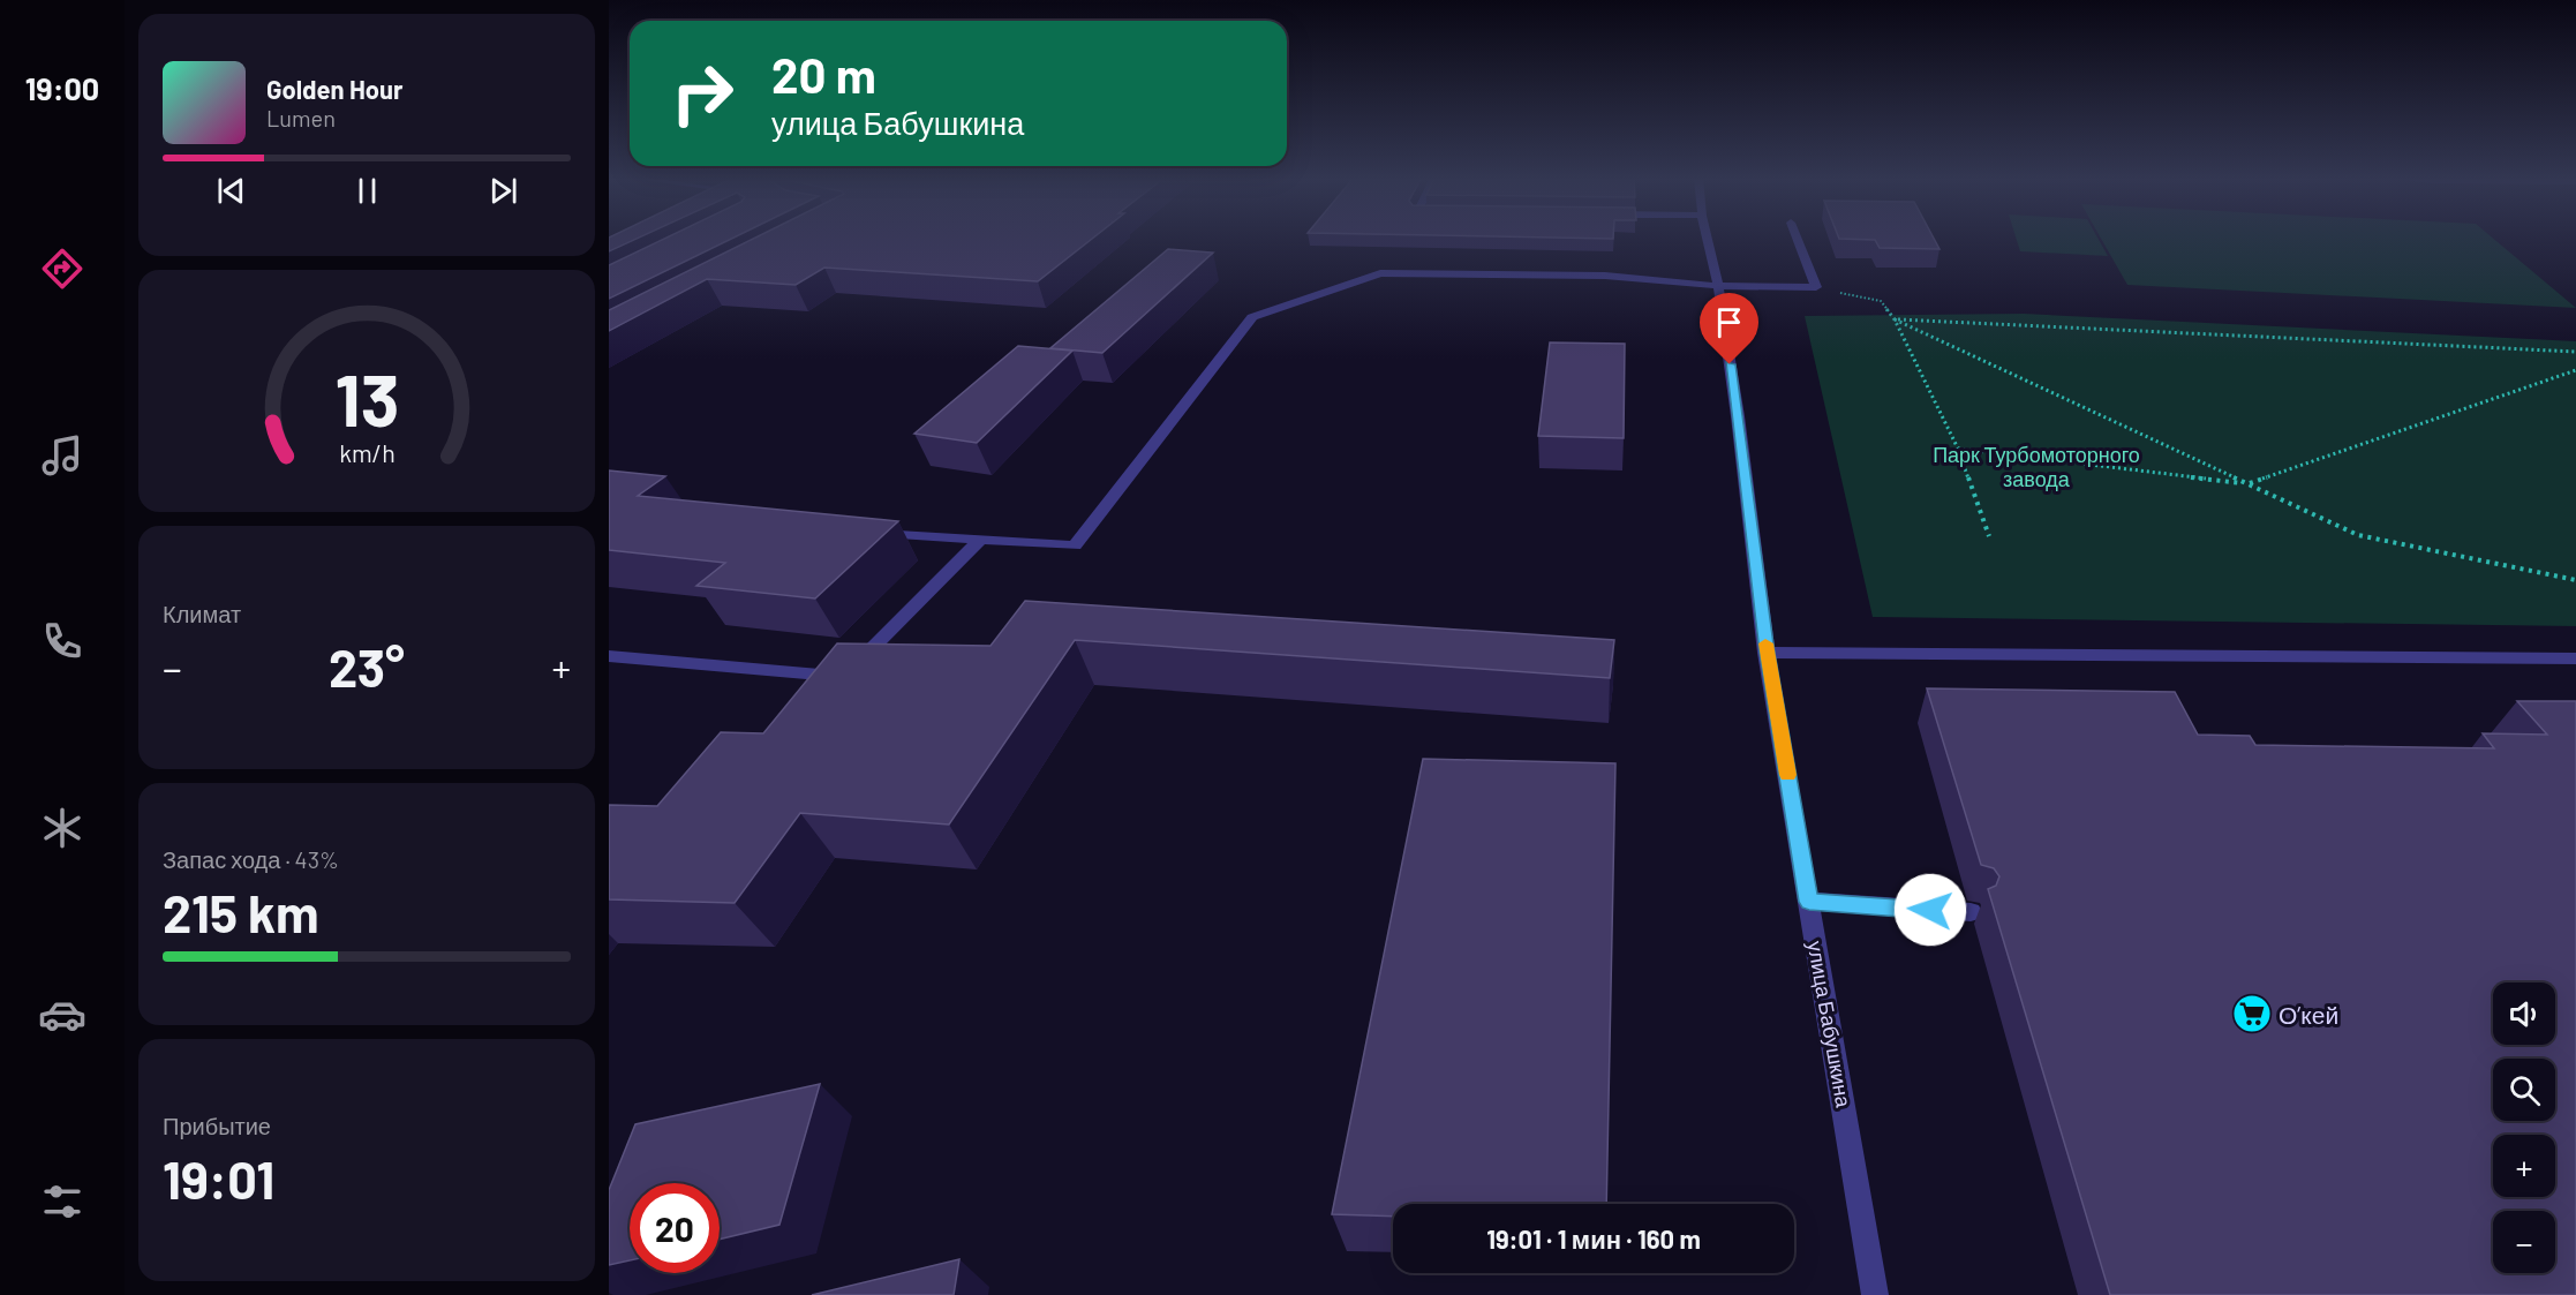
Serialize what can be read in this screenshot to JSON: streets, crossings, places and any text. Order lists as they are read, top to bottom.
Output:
{
  "streets": {
    "street": ["улица Бабушкина"]
  },
  "parks": ["Парк Турбомоторного завода"],
  "places": {
    "supermarket": ["О’кей"]
  },
  "page": {
    "tabs": "19:00",
    "turn": ["20 m", "улица Бабушкина"],
    "song": ["Golden Hour", "Lumen"],
    "tile": [
      "Климат",
      ["Запас хода · 43%", "215 km"],
      ["Прибытие", "19:01"]
    ],
    "heat": ["−", "23°", "+"],
    "map_buttons": ["+", "−"],
    "limit": "20",
    "trip": "19:01 · 1 мин · 160 m",
    "gauge": ["13", "km/h"]
  }
}
